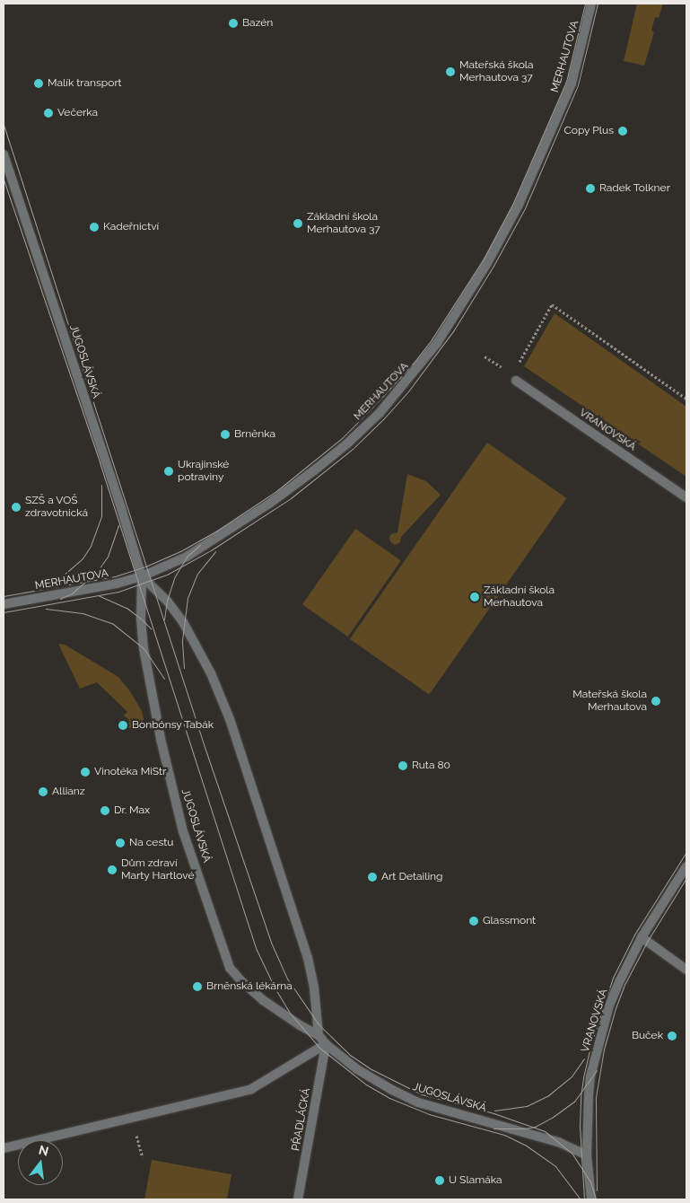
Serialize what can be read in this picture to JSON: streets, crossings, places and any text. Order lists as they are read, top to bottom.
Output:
{
  "streets": {
    "street": [
      "MERHAUTOVA",
      "JUGOSLÁVSKÁ",
      "VRANOVSKÁ",
      "PŘADLÁCKÁ"
    ]
  },
  "crossings": [
    ["MERHAUTOVA", "JUGOSLÁVSKÁ"],
    ["JUGOSLÁVSKÁ", "VRANOVSKÁ"],
    ["JUGOSLÁVSKÁ", "PŘADLÁCKÁ"]
  ],
  "places": [
    "Bazén",
    "Mateřská škola Merhautova 37",
    "Malík transport",
    "Večerka",
    "Copy Plus",
    "Radek Tolkner",
    "Základní škola Merhautova 37",
    "Kadeřnictví",
    "Brněnka",
    "Ukrajinské potraviny",
    "SZŠ a VOŠ zdravotnická",
    "Základní škola Merhautova",
    "Mateřská škola Merhautova",
    "Bonbónsy Tabák",
    "Ruta 80",
    "Vinotéka MiStr",
    "Allianz",
    "Dr. Max",
    "Na cestu",
    "Dům zdraví Marty Hartlové",
    "Art Detailing",
    "Glassmont",
    "Brněnská lékárna",
    "Buček",
    "U Slamáka"
  ],
  "north": "top"
}
